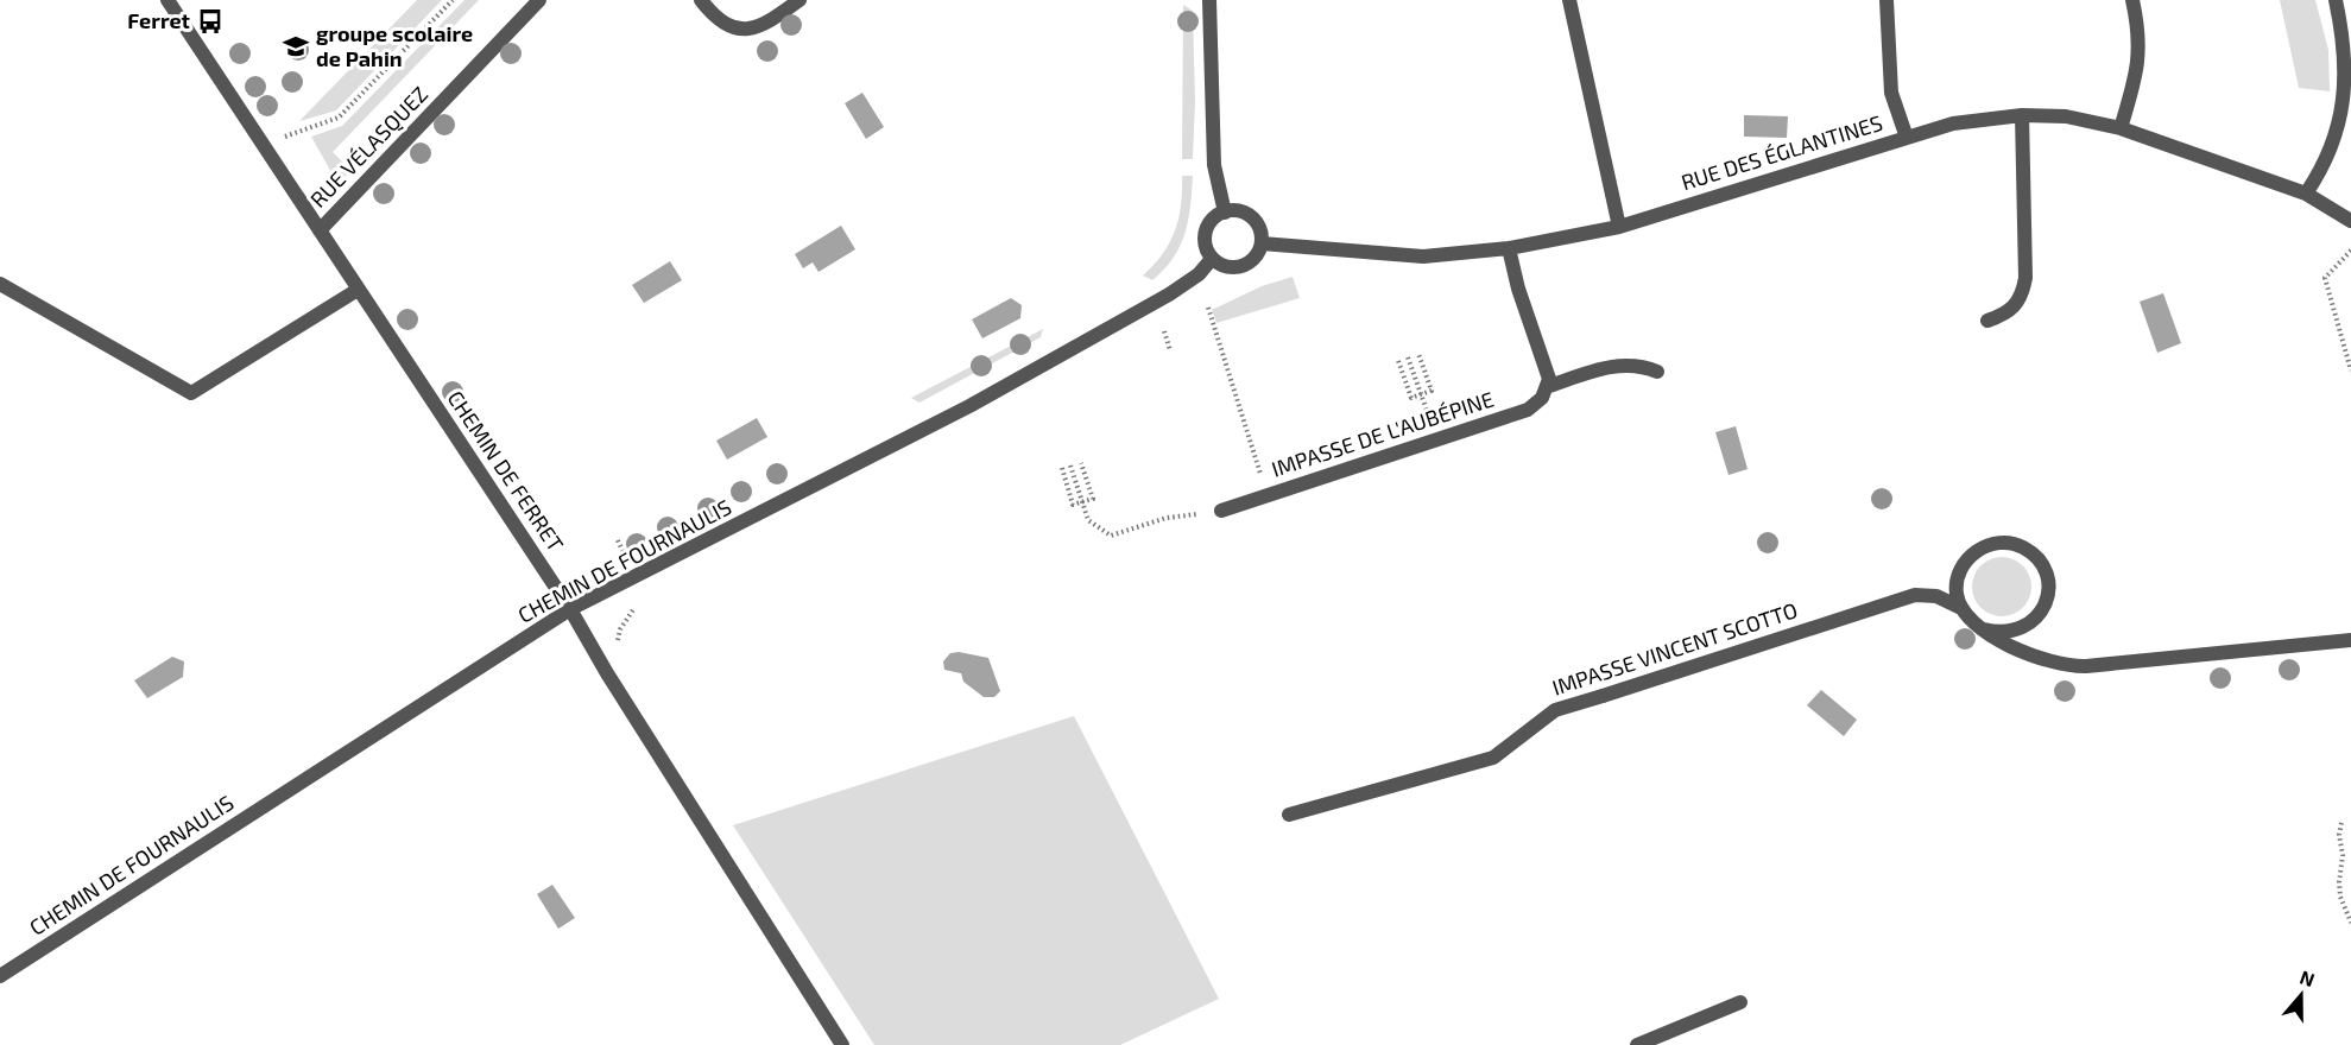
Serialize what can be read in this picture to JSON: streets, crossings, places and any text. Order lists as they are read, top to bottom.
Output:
{
  "streets": {
    "street": [
      "RUE VÉLASQUEZ",
      "RUE DES ÉGLANTINES",
      "IMPASSE DE L'AUBÉPINE",
      "CHEMIN DE FERRET",
      "CHEMIN DE FOURNAULIS",
      "IMPASSE VINCENT SCOTTO"
    ]
  },
  "crossings": [
    ["RUE VÉLASQUEZ", "CHEMIN DE FERRET"],
    ["RUE DES ÉGLANTINES", "CHEMIN DE FOURNAULIS"],
    ["CHEMIN DE FERRET", "CHEMIN DE FOURNAULIS"]
  ],
  "places": {
    "bus stop": ["Ferret"],
    "school or university": ["groupe scolaire de Pahin"]
  },
  "north": "top"
}
